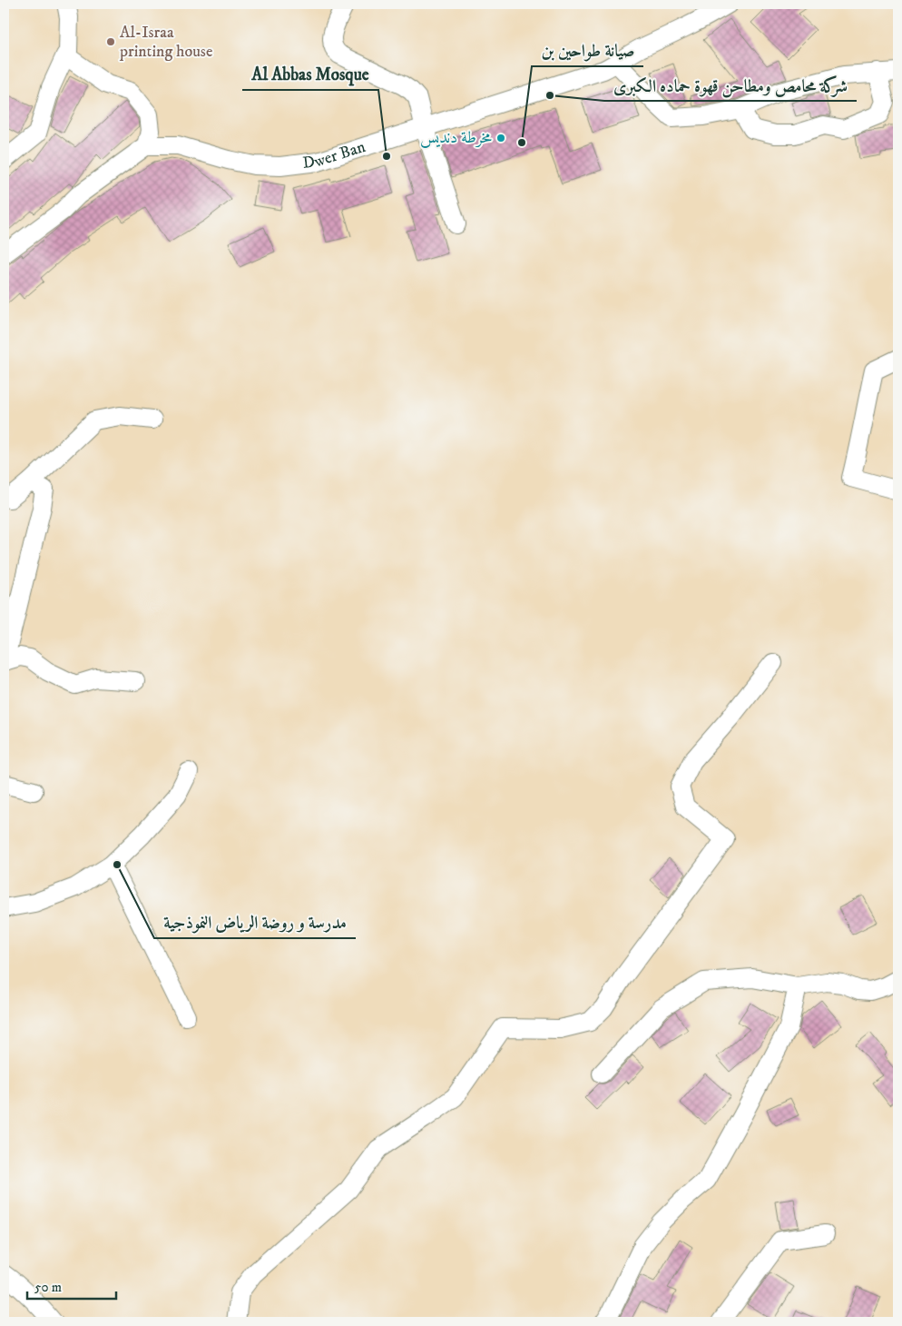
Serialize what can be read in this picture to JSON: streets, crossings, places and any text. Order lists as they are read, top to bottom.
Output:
{
  "streets": {
    "street": ["Dwer Ban"]
  },
  "places": [
    "Al-Israa printing house",
    "شركة محامص ومطاحن قهوة حماده الكبرى",
    "مخرطة دنديس",
    "صيانة طواحين بن",
    "Al Abbas Mosque",
    "مدرسة و روضة الرياض النموذجية"
  ],
  "scale_bar": "50 m"
}
